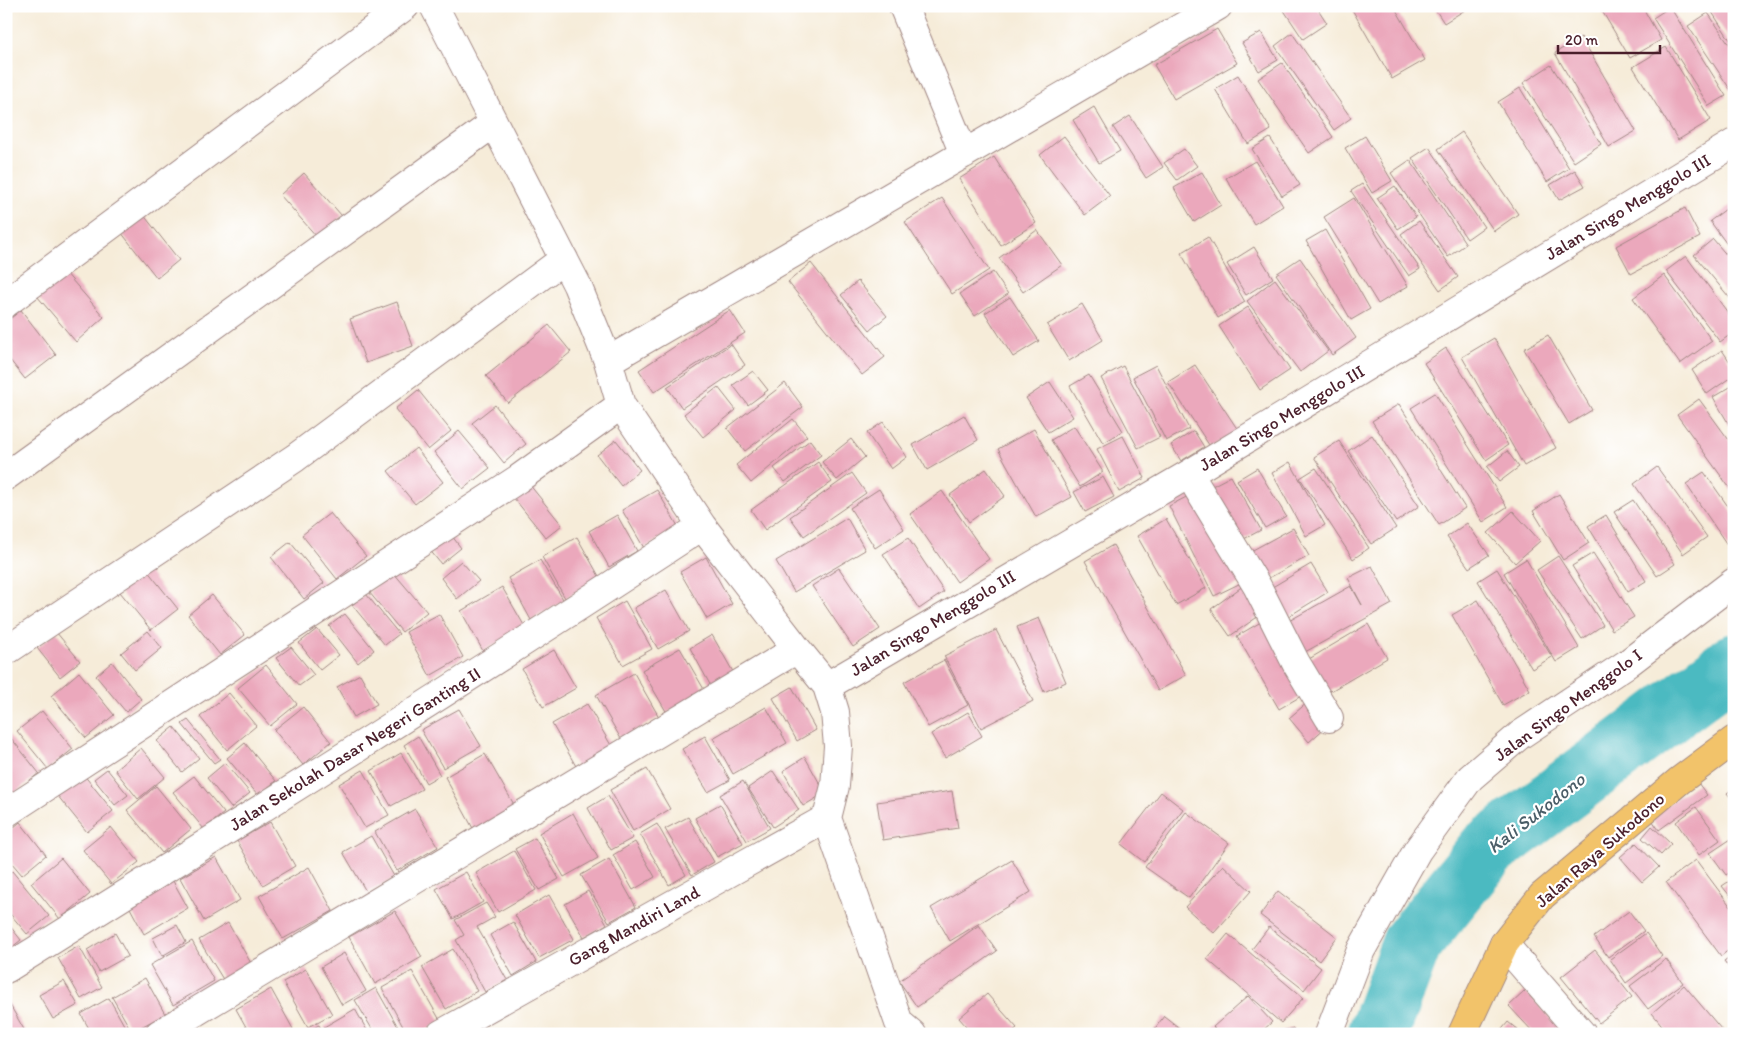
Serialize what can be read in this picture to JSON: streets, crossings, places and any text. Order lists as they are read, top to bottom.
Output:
{
  "streets": {
    "main road": ["Jalan Raya Sukodono"],
    "street": [
      "Jalan Singo Menggolo III",
      "Jalan Singo Menggolo I",
      "Jalan Sekolah Dasar Negeri Ganting II",
      "Gang Mandiri Land"
    ]
  },
  "water": ["Kali Sukodono"],
  "scale_bar": "20 m"
}
